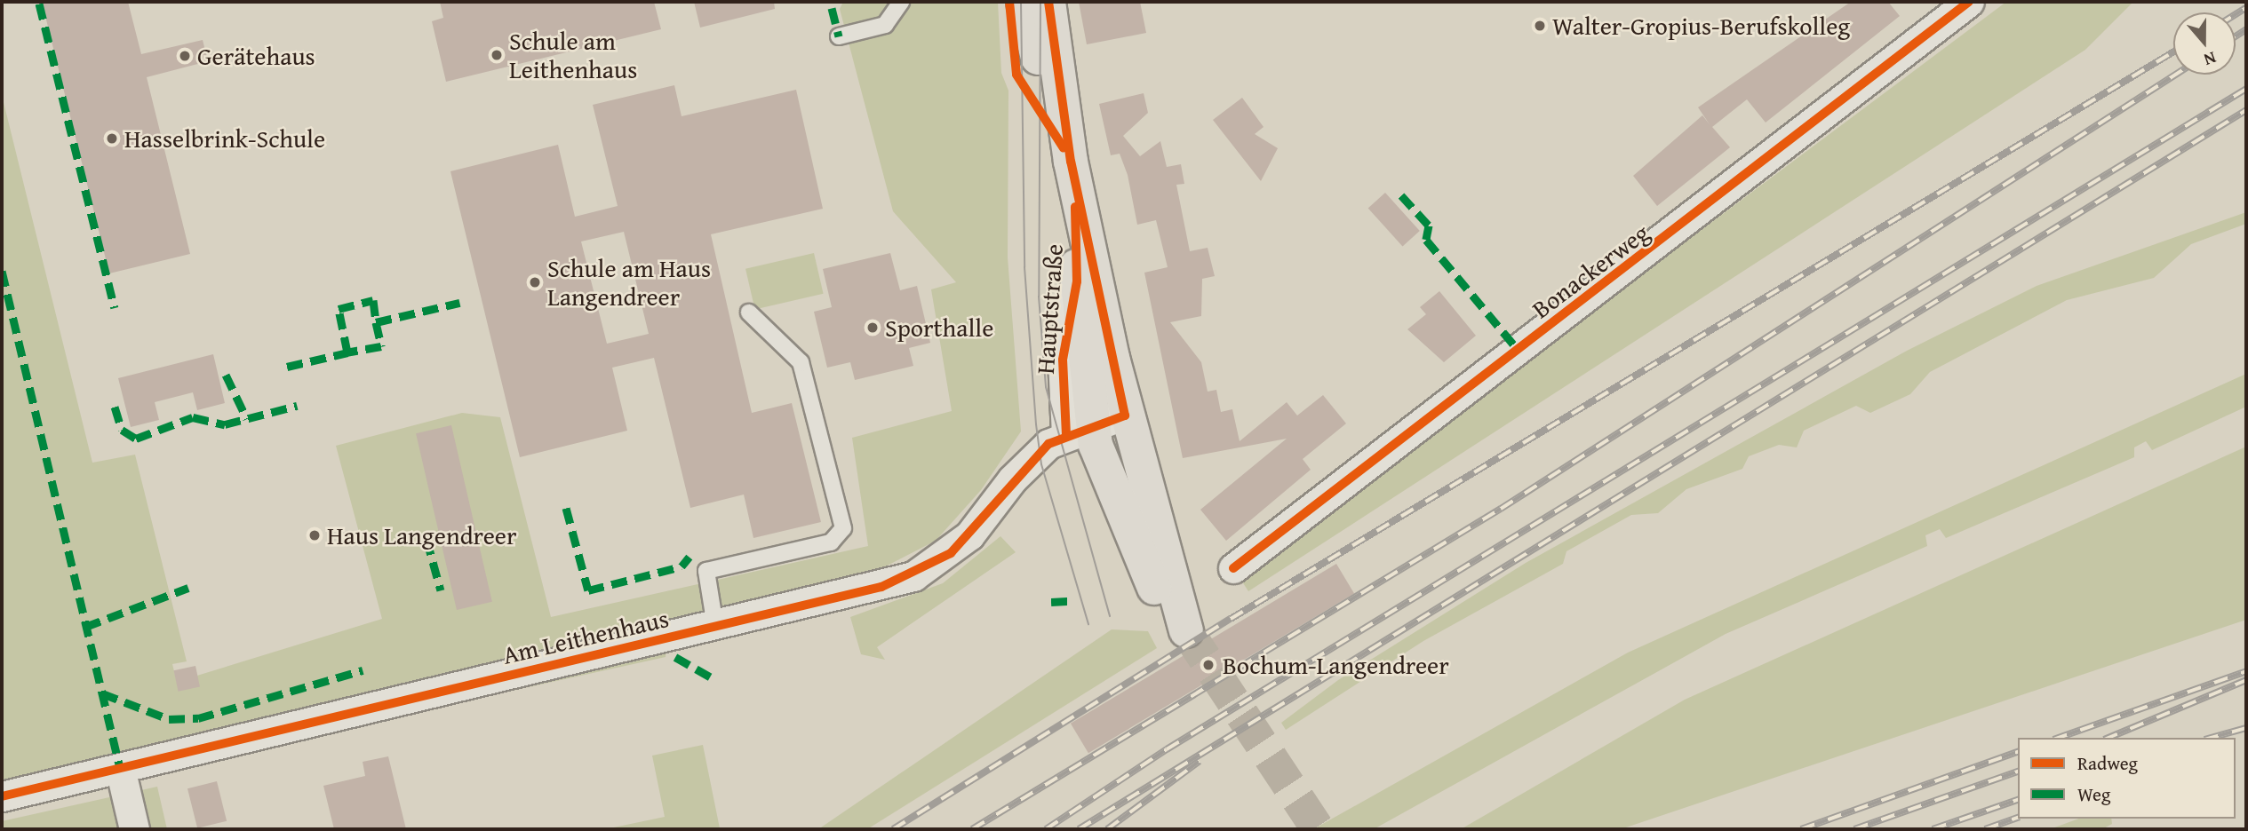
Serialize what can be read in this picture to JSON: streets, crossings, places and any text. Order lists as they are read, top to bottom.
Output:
{
  "streets": {
    "main road": ["Hauptstraße"],
    "street": ["Bonackerweg", "Am Leithenhaus"]
  },
  "crossings": [
    ["Hauptstraße", "Am Leithenhaus"]
  ],
  "places": [
    "Walter-Gropius-Berufskolleg",
    "Schule am Leithenhaus",
    "Gerätehaus",
    "Hasselbrink-Schule",
    "Schule am Haus Langendreer",
    "Sporthalle",
    "Haus Langendreer",
    "Bochum-Langendreer"
  ],
  "legend": ["Radweg", "Weg"],
  "north": "bottom"
}
